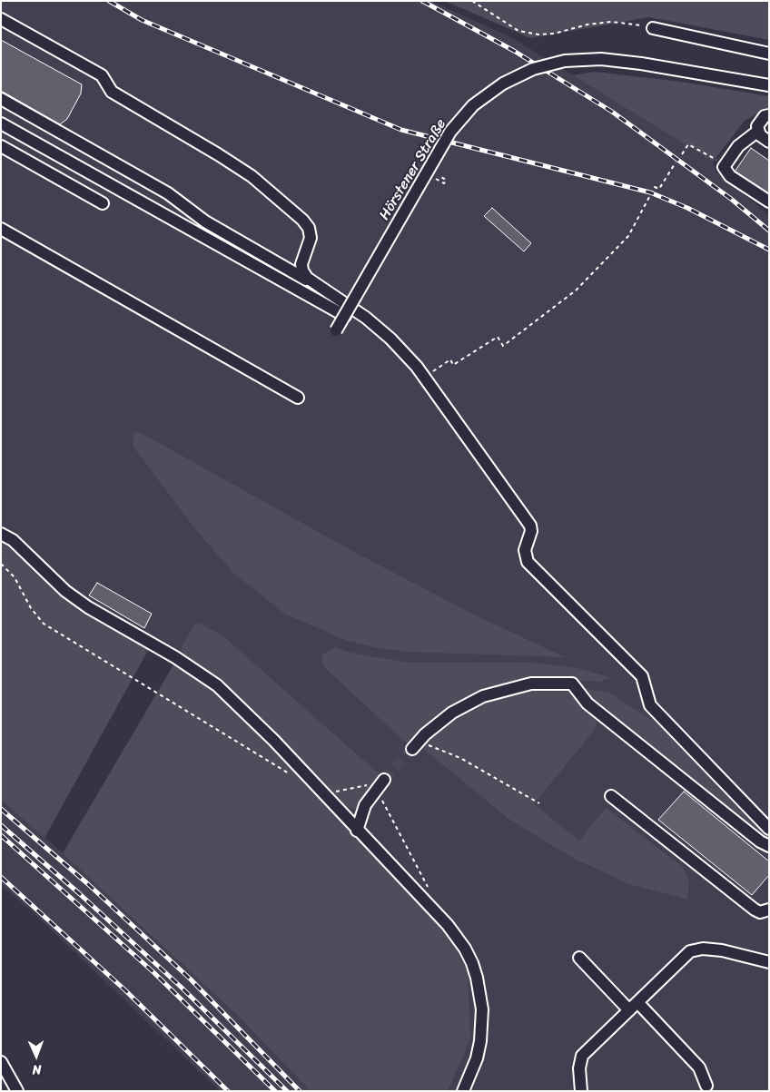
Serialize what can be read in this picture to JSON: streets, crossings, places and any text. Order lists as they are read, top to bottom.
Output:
{
  "streets": {
    "street": ["Hörstener Straße"]
  },
  "north": "bottom"
}
